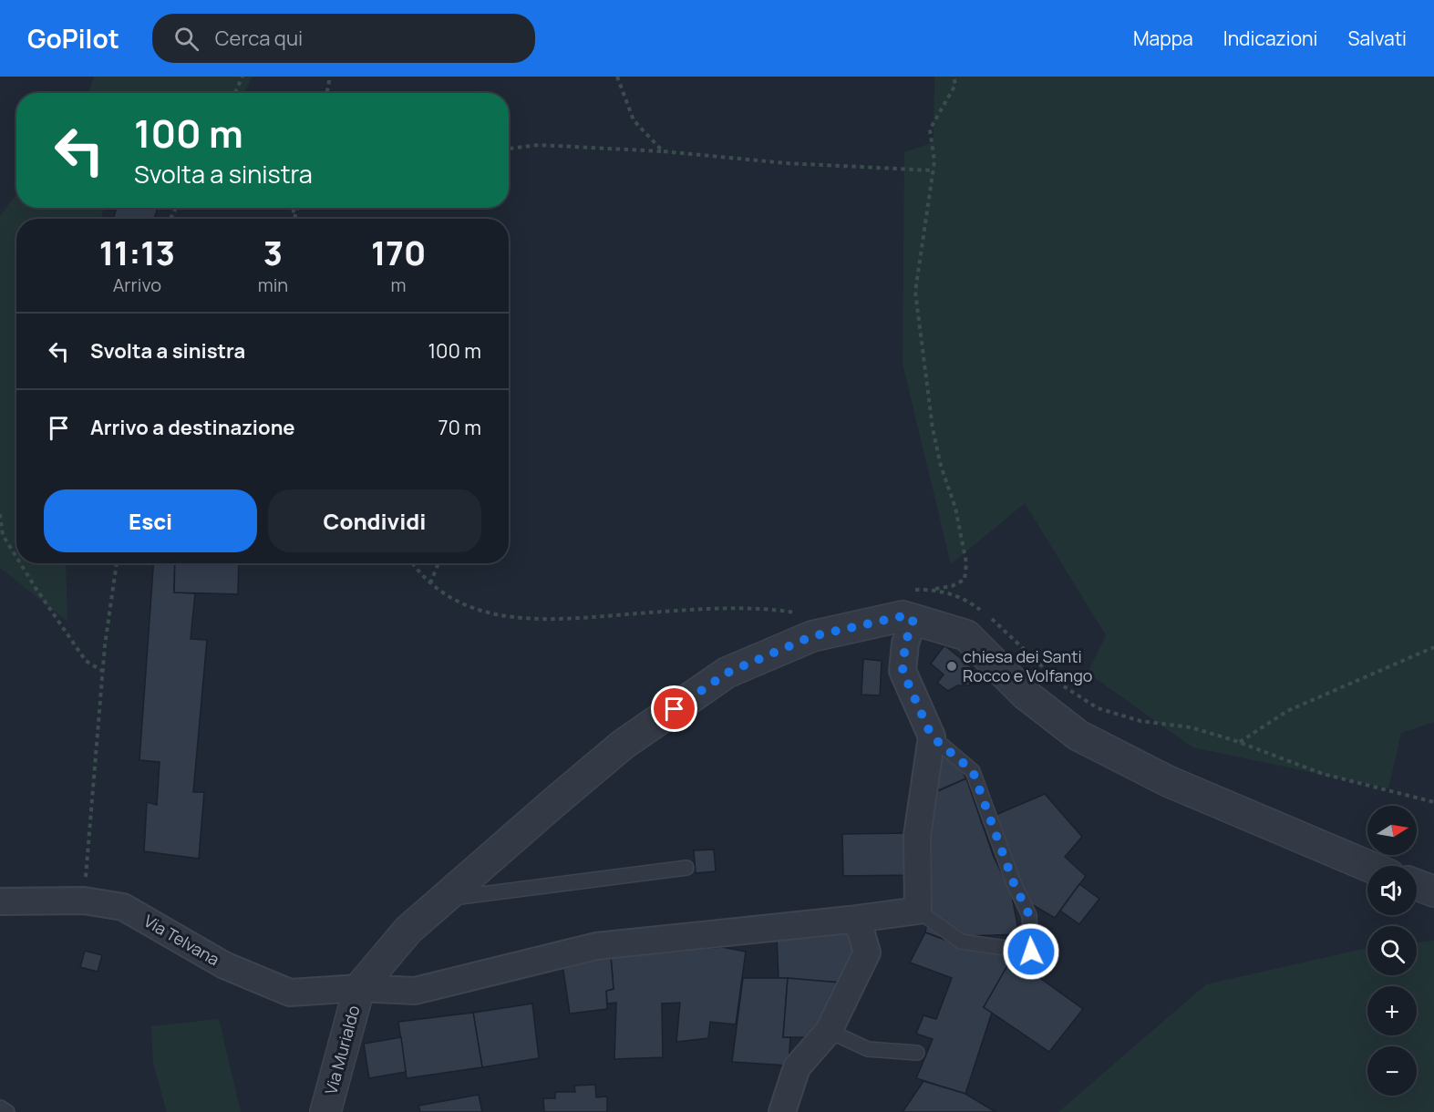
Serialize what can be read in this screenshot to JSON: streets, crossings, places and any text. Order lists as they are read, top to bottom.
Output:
{
  "streets": {
    "street": ["Via Telvana", "Via Murialdo"]
  },
  "crossings": [
    ["Via Telvana", "Via Murialdo"]
  ],
  "places": ["chiesa dei Santi Rocco e Volfango"],
  "north": "right",
  "page": {
    "header": "GoPilot",
    "search": "Cerca qui",
    "nav": ["Mappa", "Indicazioni", "Salvati"],
    "turn": ["100 m", "Svolta a sinistra"],
    "eta": [
      "11:13",
      "Arrivo",
      "3",
      "min",
      "170",
      "m"
    ],
    "list": [
      {
        "name": "Svolta a sinistra",
        "value": "100 m"
      },
      {
        "name": "Arrivo a destinazione",
        "value": "70 m"
      }
    ],
    "buttons": ["Esci", "Condividi"],
    "map_buttons": ["+", "−"]
  }
}
